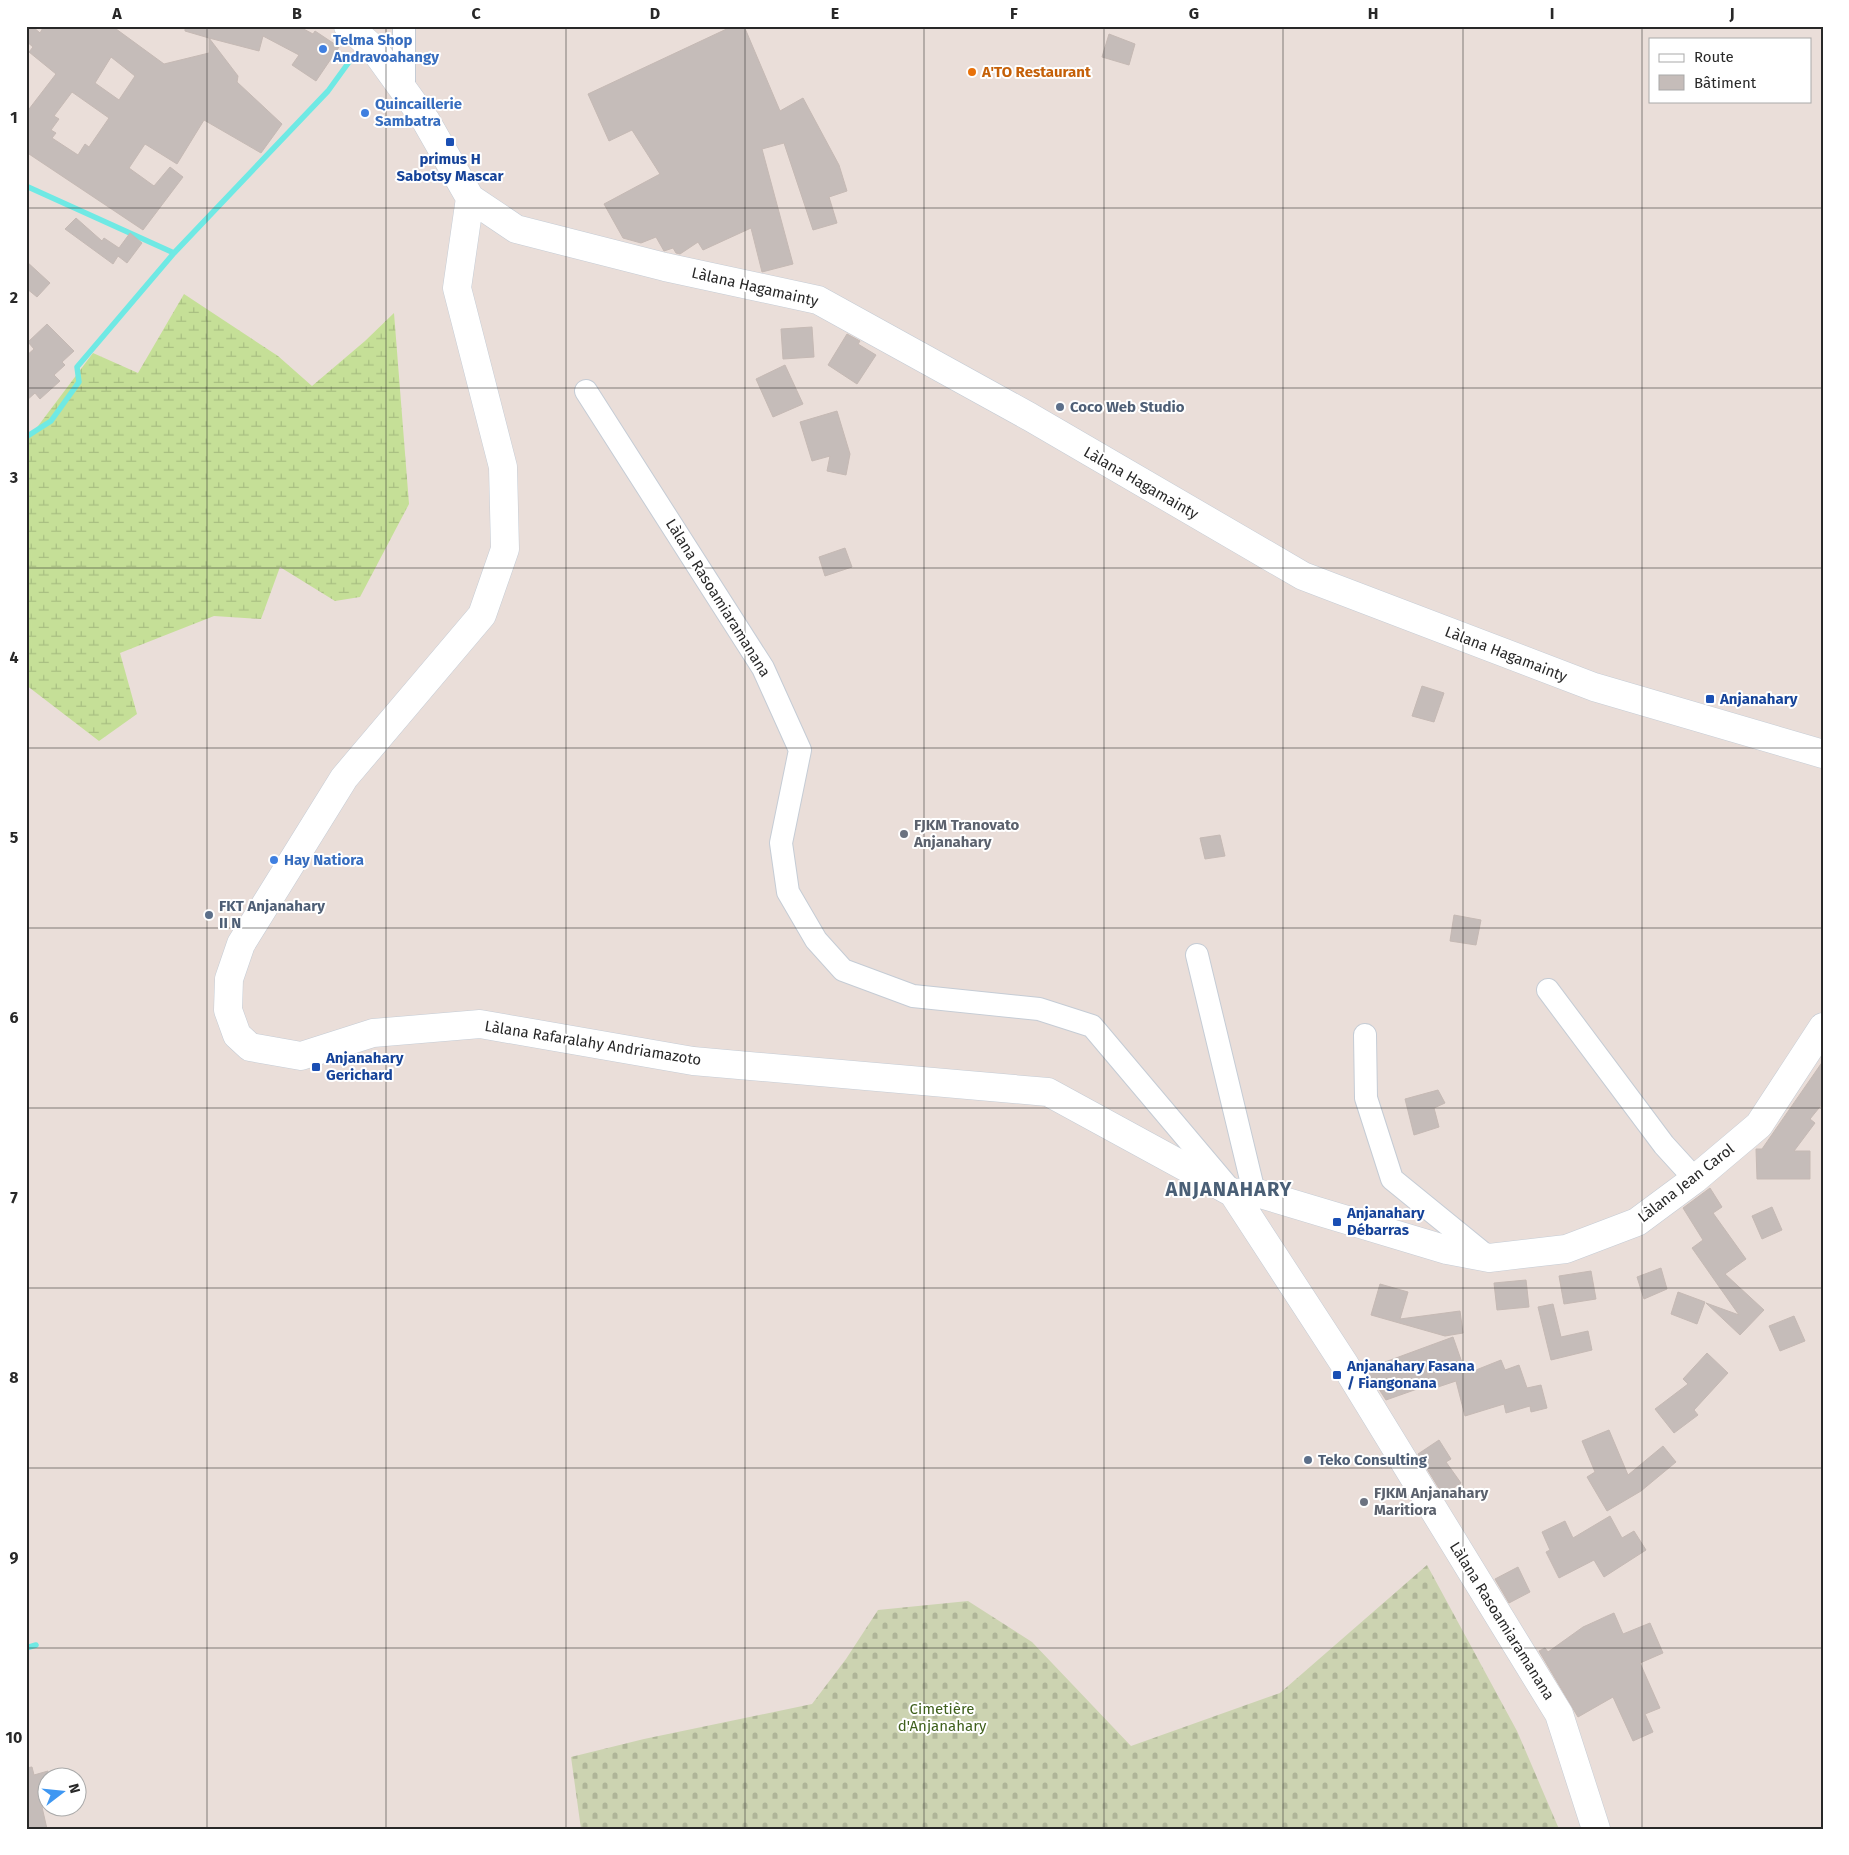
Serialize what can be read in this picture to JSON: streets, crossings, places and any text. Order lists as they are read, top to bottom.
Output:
{
  "streets": {
    "main road": [
      "Làlana Hagamainty",
      "Làlana Rasoamiaramanana",
      "Làlana Rafaralahy Andriamazoto",
      "Làlana Jean Carol"
    ]
  },
  "crossings": [
    ["Làlana Hagamainty", "Làlana Rafaralahy Andriamazoto"],
    ["Làlana Rasoamiaramanana", "Làlana Rafaralahy Andriamazoto"],
    ["Làlana Rasoamiaramanana", "Làlana Jean Carol"],
    ["Làlana Rafaralahy Andriamazoto", "Làlana Jean Carol"]
  ],
  "districts": ["ANJANAHARY"],
  "parks": ["Cimetière d'Anjanahary"],
  "places": {
    "other": [
      "Telma Shop Andravoahangy",
      "A'TO Restaurant",
      "Quincaillerie Sambatra",
      "Coco Web Studio",
      "FJKM Tranovato Anjanahary",
      "Hay Natiora",
      "FKT Anjanahary II N",
      "Teko Consulting",
      "FJKM Anjanahary Maritiora"
    ],
    "transit": [
      "primus H Sabotsy Mascar",
      "Anjanahary",
      "Anjanahary Gerichard",
      "Anjanahary Débarras",
      "Anjanahary Fasana / Fiangonana"
    ]
  },
  "legend": ["Route", "Bâtiment"],
  "north": "right",
  "grid": {
    "columns": [
      "A",
      "B",
      "C",
      "D",
      "E",
      "F",
      "G",
      "H",
      "I",
      "J"
    ],
    "rows": [
      "1",
      "2",
      "3",
      "4",
      "5",
      "6",
      "7",
      "8",
      "9",
      "10"
    ]
  }
}
